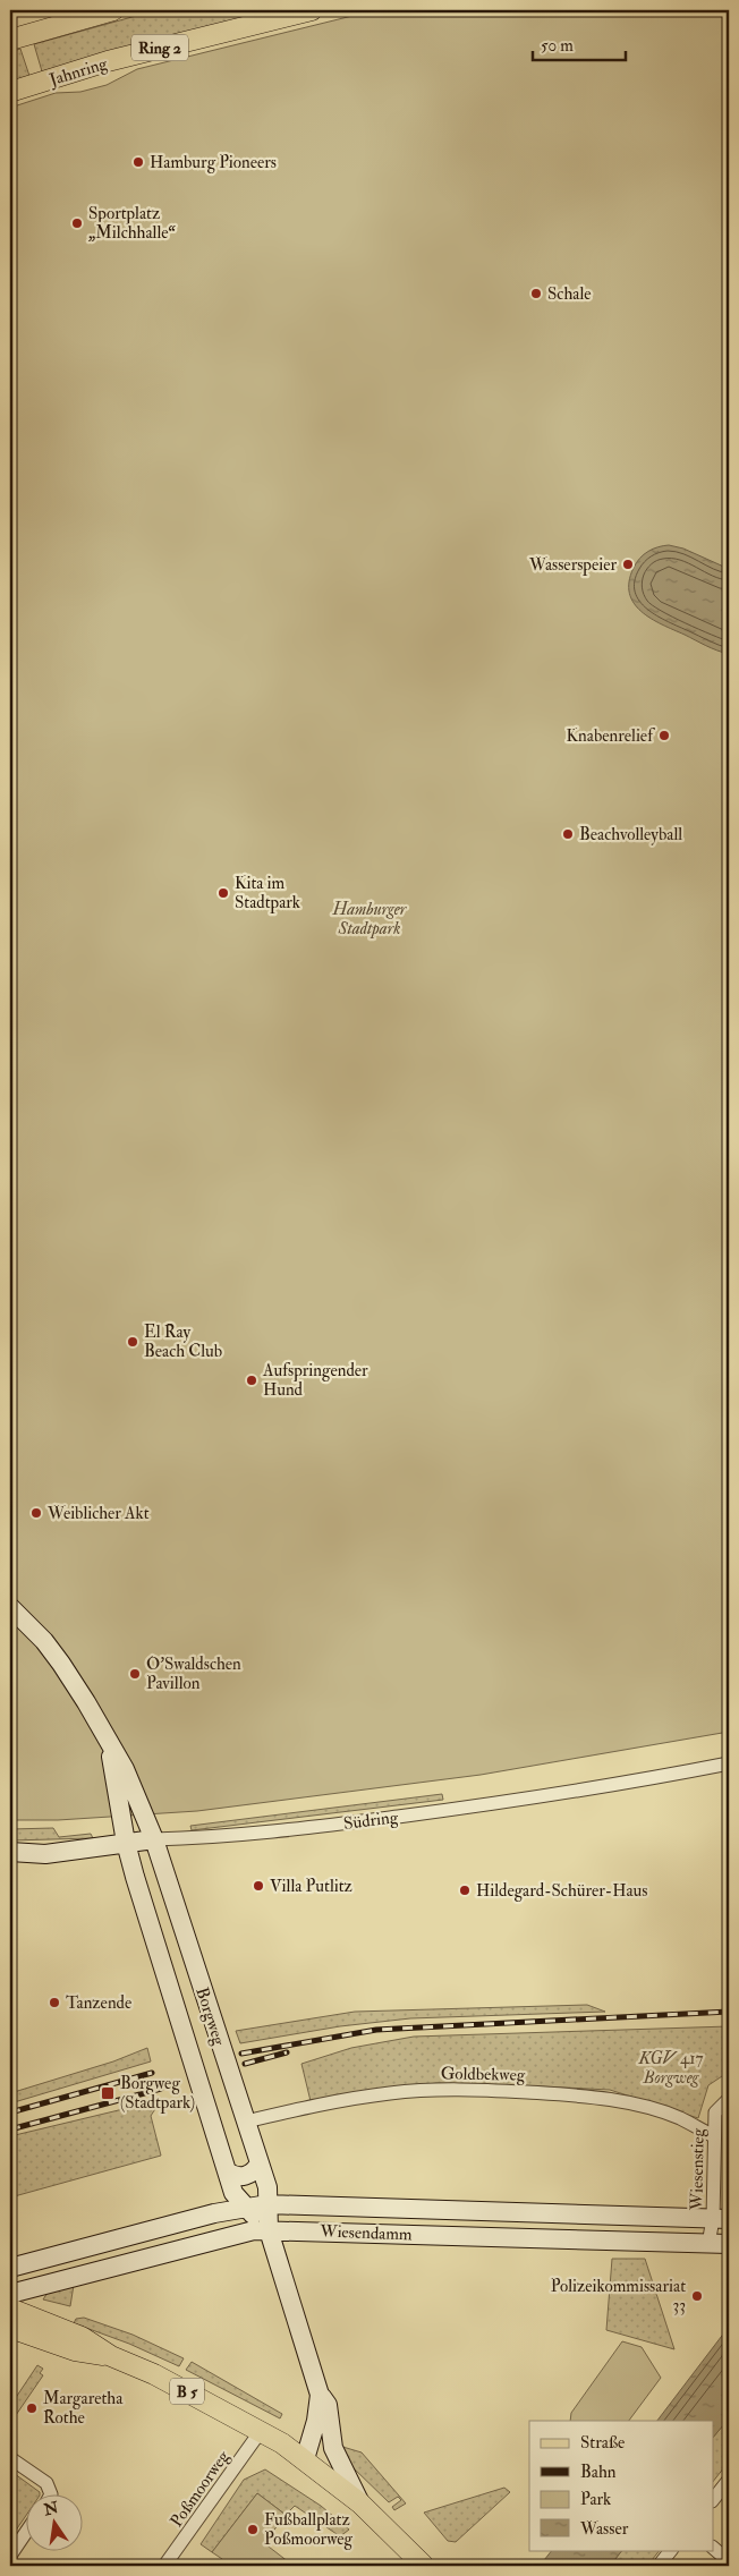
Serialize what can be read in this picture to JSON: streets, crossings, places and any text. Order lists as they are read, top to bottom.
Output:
{
  "streets": {
    "main road": ["Ring 2", "Jahnring", "B 5"],
    "street": [
      "Südring",
      "Borgweg",
      "Goldbekweg",
      "Wiesenstieg",
      "Wiesendamm",
      "Poßmoorweg"
    ]
  },
  "crossings": [
    ["Südring", "Borgweg"],
    ["Borgweg", "Goldbekweg"],
    ["Borgweg", "Wiesendamm"],
    ["Borgweg", "B 5"],
    ["Goldbekweg", "Wiesenstieg"],
    ["Wiesenstieg", "Wiesendamm"],
    ["B 5", "Poßmoorweg"]
  ],
  "parks": ["Hamburger Stadtpark", "KGV 417 Borgweg"],
  "places": {
    "other": [
      "Hamburg Pioneers",
      "Sportplatz „Milchhalle“",
      "Schale",
      "Wasserspeier",
      "Knabenrelief",
      "Beachvolleyball",
      "Kita im Stadtpark",
      "El Ray Beach Club",
      "Aufspringender Hund",
      "Weiblicher Akt",
      "O'Swaldschen Pavillon",
      "Villa Putlitz",
      "Hildegard-Schürer-Haus",
      "Tanzende",
      "Polizeikommissariat 33",
      "Margaretha Rothe",
      "Fußballplatz Poßmoorweg"
    ],
    "transit": ["Borgweg (Stadtpark)"]
  },
  "legend": [
    "Straße",
    "Bahn",
    "Park",
    "Wasser"
  ],
  "scale_bar": "50 m",
  "north": "top"
}
